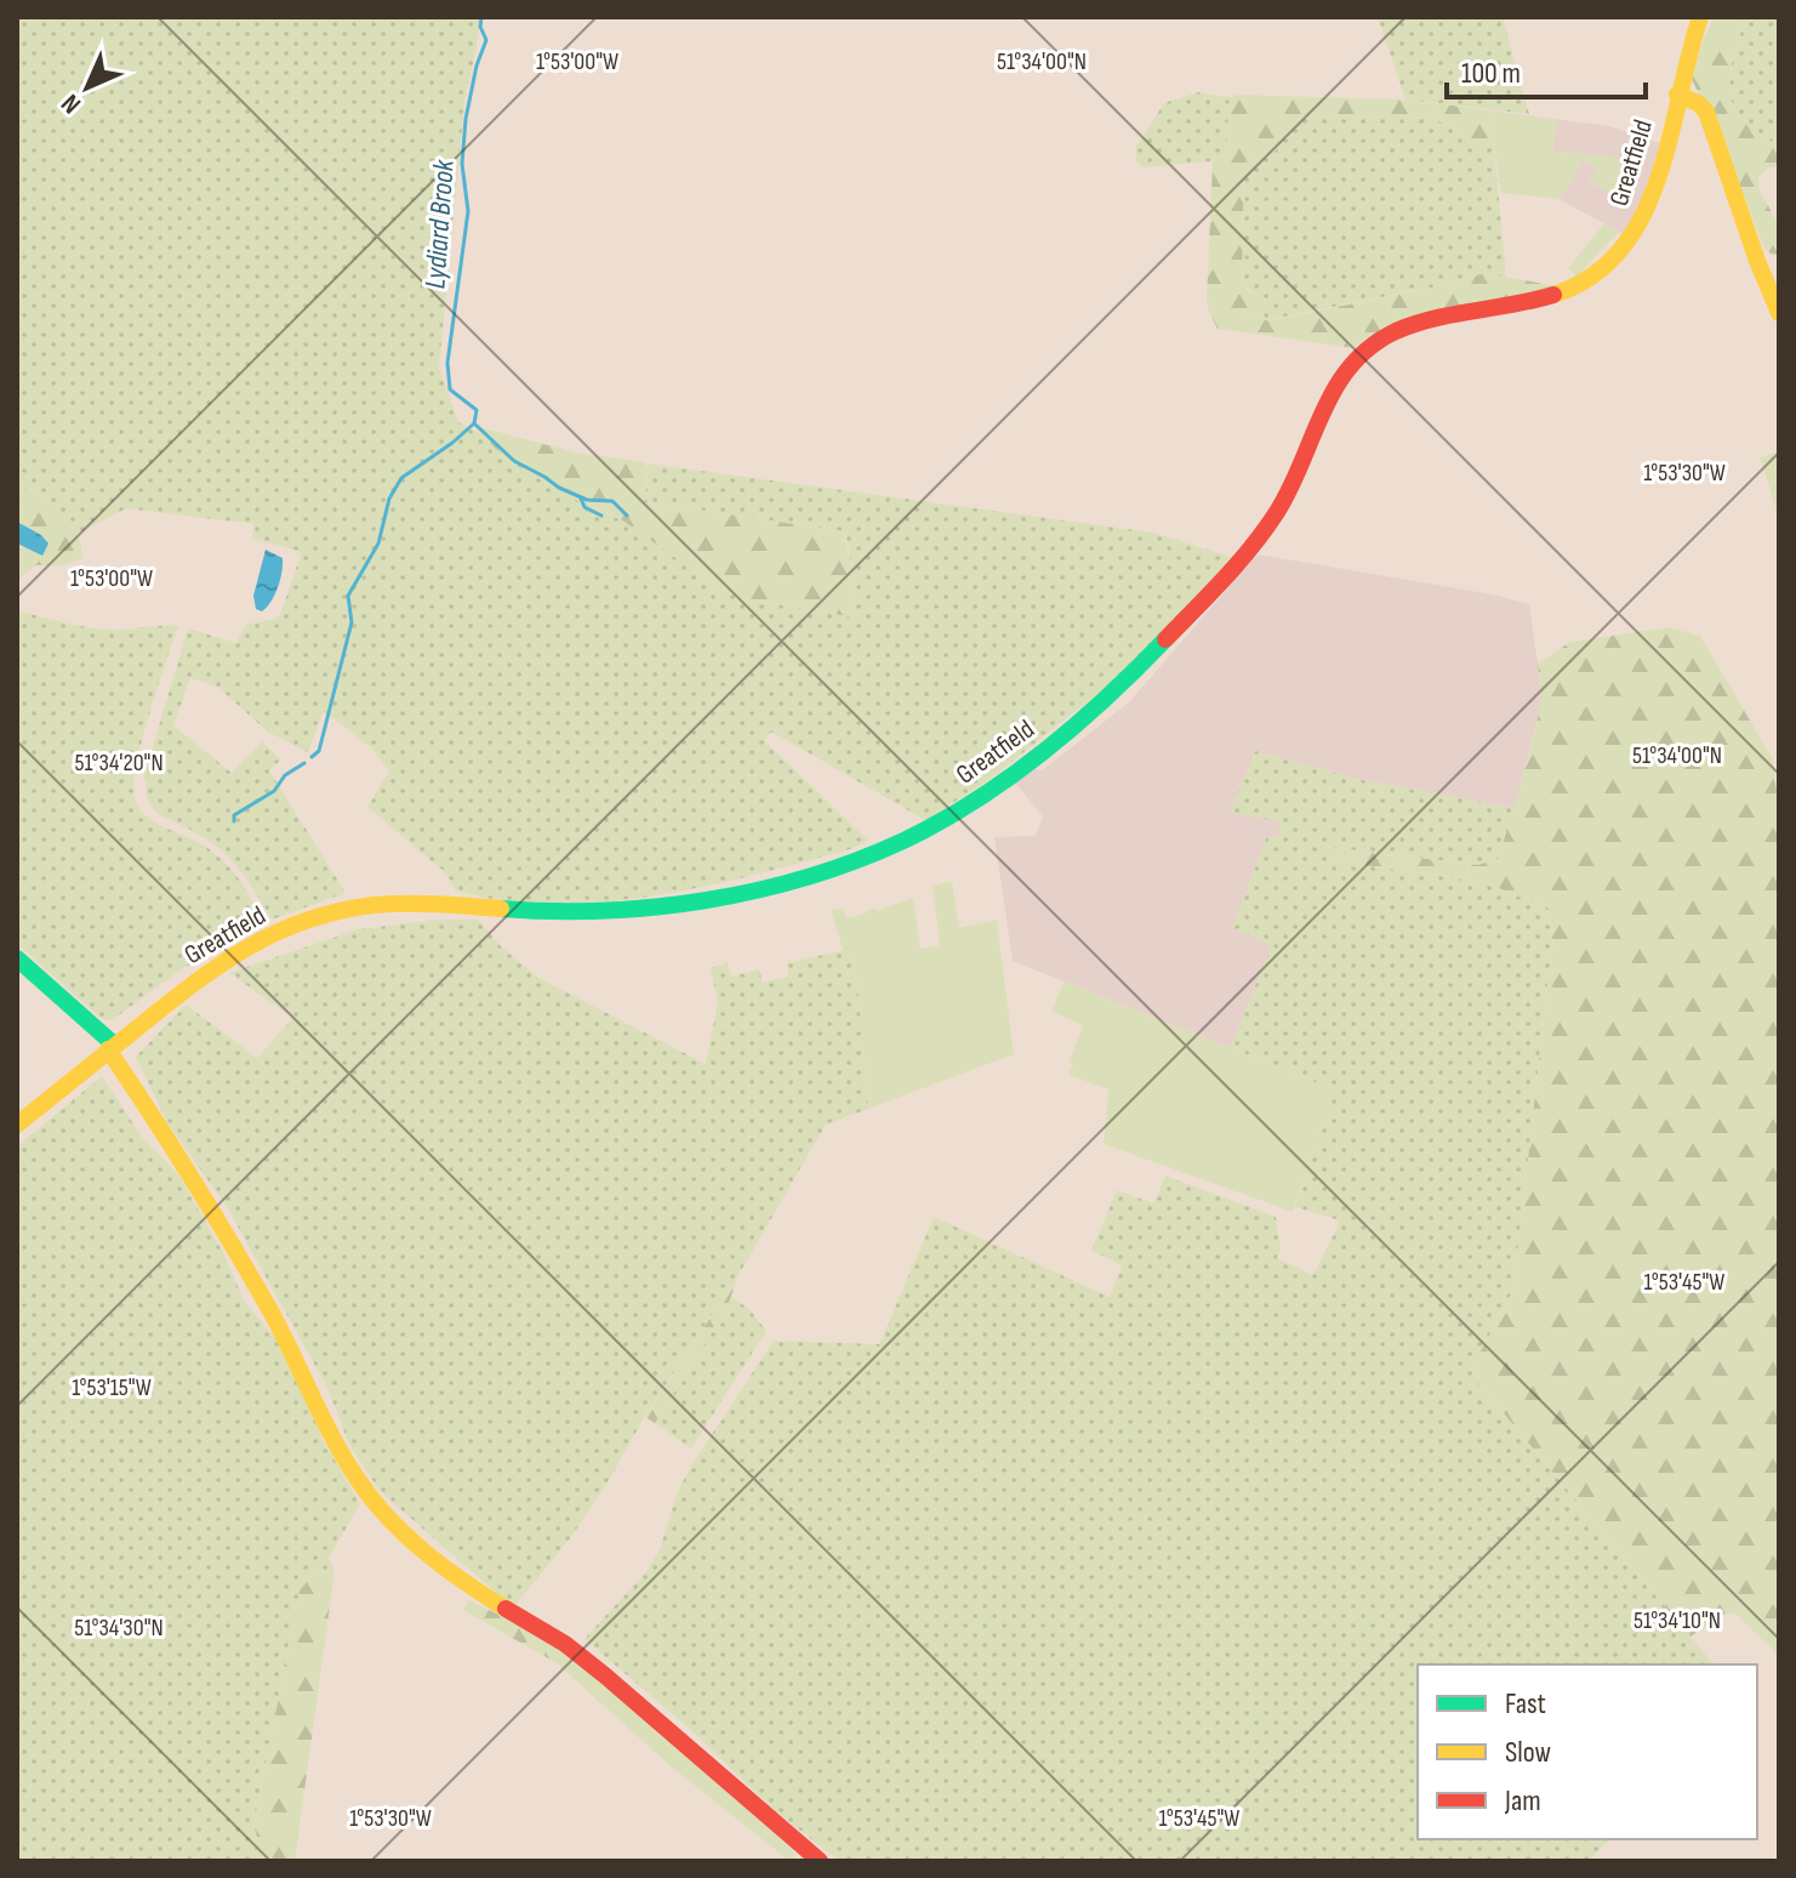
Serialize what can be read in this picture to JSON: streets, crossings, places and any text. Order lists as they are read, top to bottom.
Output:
{
  "streets": {
    "street": ["Greatfield"]
  },
  "water": ["Lydiard Brook"],
  "legend": ["Fast", "Slow", "Jam"],
  "scale_bar": "100 m",
  "north": "bottom left",
  "coordinates": [
    "1°53'00\"W",
    "51°34'00\"N",
    "1°53'30\"W",
    "51°34'20\"N",
    "1°53'45\"W",
    "1°53'15\"W",
    "51°34'10\"N",
    "51°34'30\"N"
  ]
}
